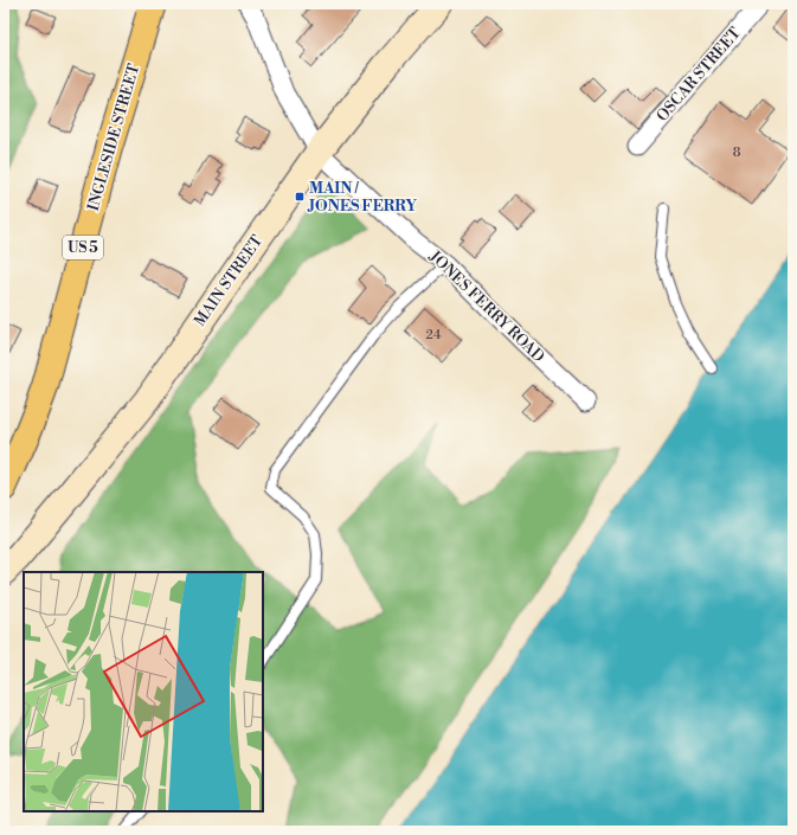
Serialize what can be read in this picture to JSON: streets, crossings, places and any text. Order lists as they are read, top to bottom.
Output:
{
  "streets": {
    "main road": ["INGLESIDE STREET", "US 5", "MAIN STREET"],
    "street": ["OSCAR STREET", "JONES FERRY ROAD"]
  },
  "crossings": [
    ["MAIN STREET", "JONES FERRY ROAD"]
  ],
  "places": {
    "transit": ["MAIN / JONES FERRY"]
  },
  "house_numbers": ["8", "24"]
}
